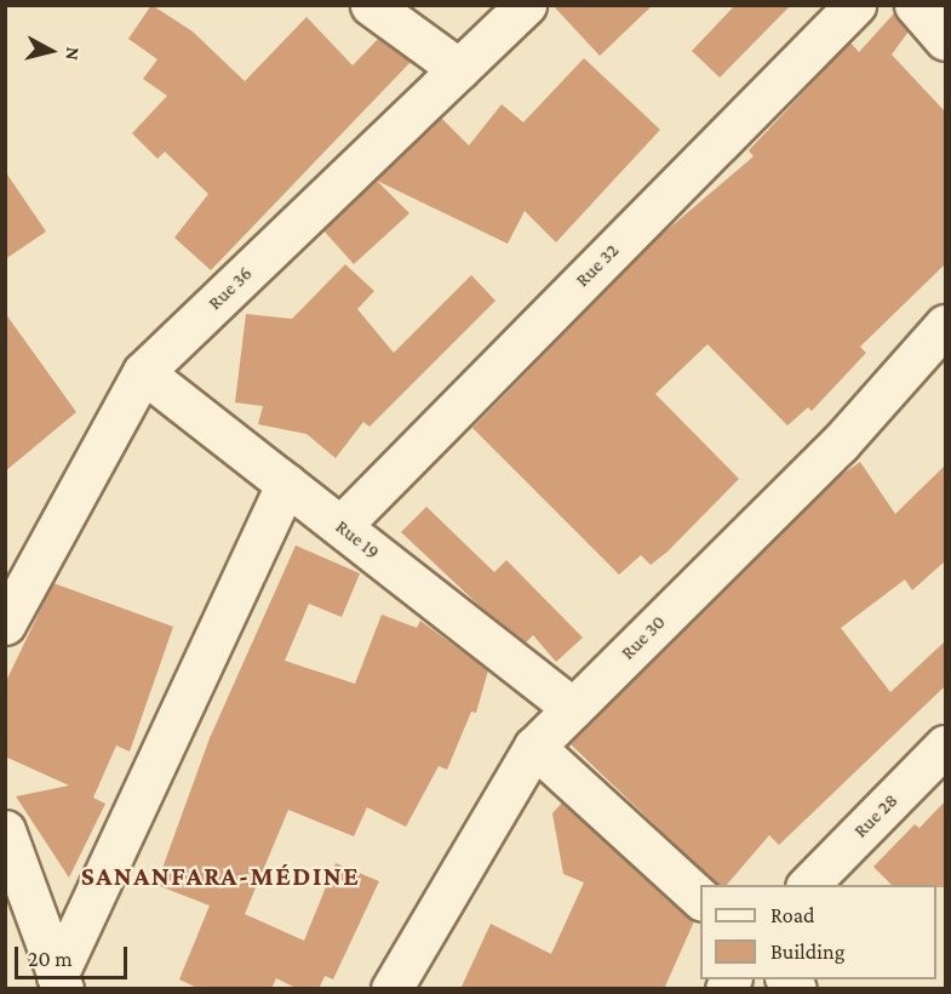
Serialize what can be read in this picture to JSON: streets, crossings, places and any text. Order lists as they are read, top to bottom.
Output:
{
  "streets": {
    "street": [
      "Rue 32",
      "Rue 36",
      "Rue 19",
      "Rue 30",
      "Rue 28"
    ]
  },
  "crossings": [
    ["Rue 32", "Rue 19"],
    ["Rue 36", "Rue 19"],
    ["Rue 19", "Rue 30"]
  ],
  "districts": ["SANANFARA-MÉDINE"],
  "legend": ["Road", "Building"],
  "scale_bar": "20 m",
  "north": "right"
}
